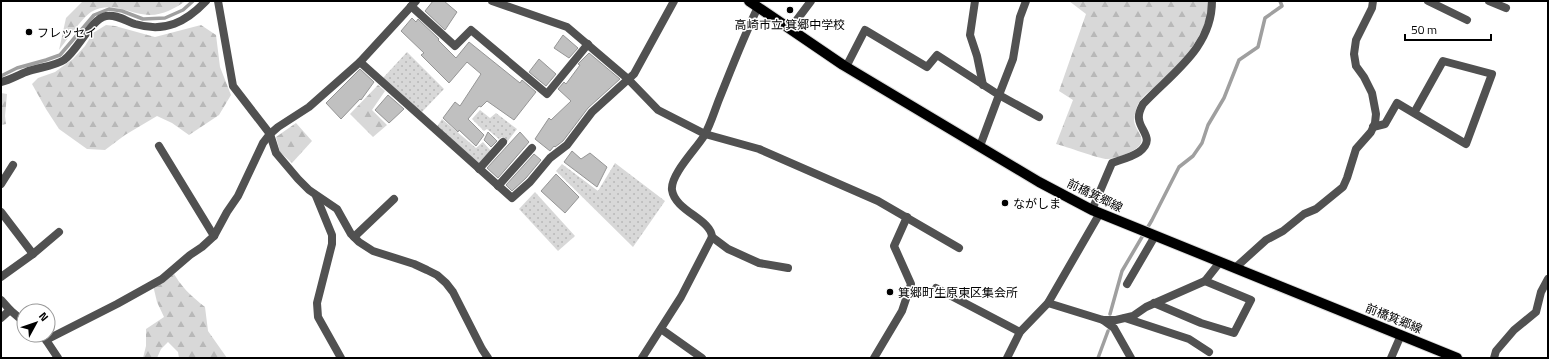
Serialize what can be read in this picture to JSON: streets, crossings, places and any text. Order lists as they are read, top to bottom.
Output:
{
  "streets": {
    "main road": ["前橋箕郷線"]
  },
  "places": [
    "高崎市立 箕郷中学校",
    "フレッセイ",
    "ながしま",
    "箕郷町生原東区集会所"
  ],
  "scale_bar": "50 m",
  "north": "top right"
}
